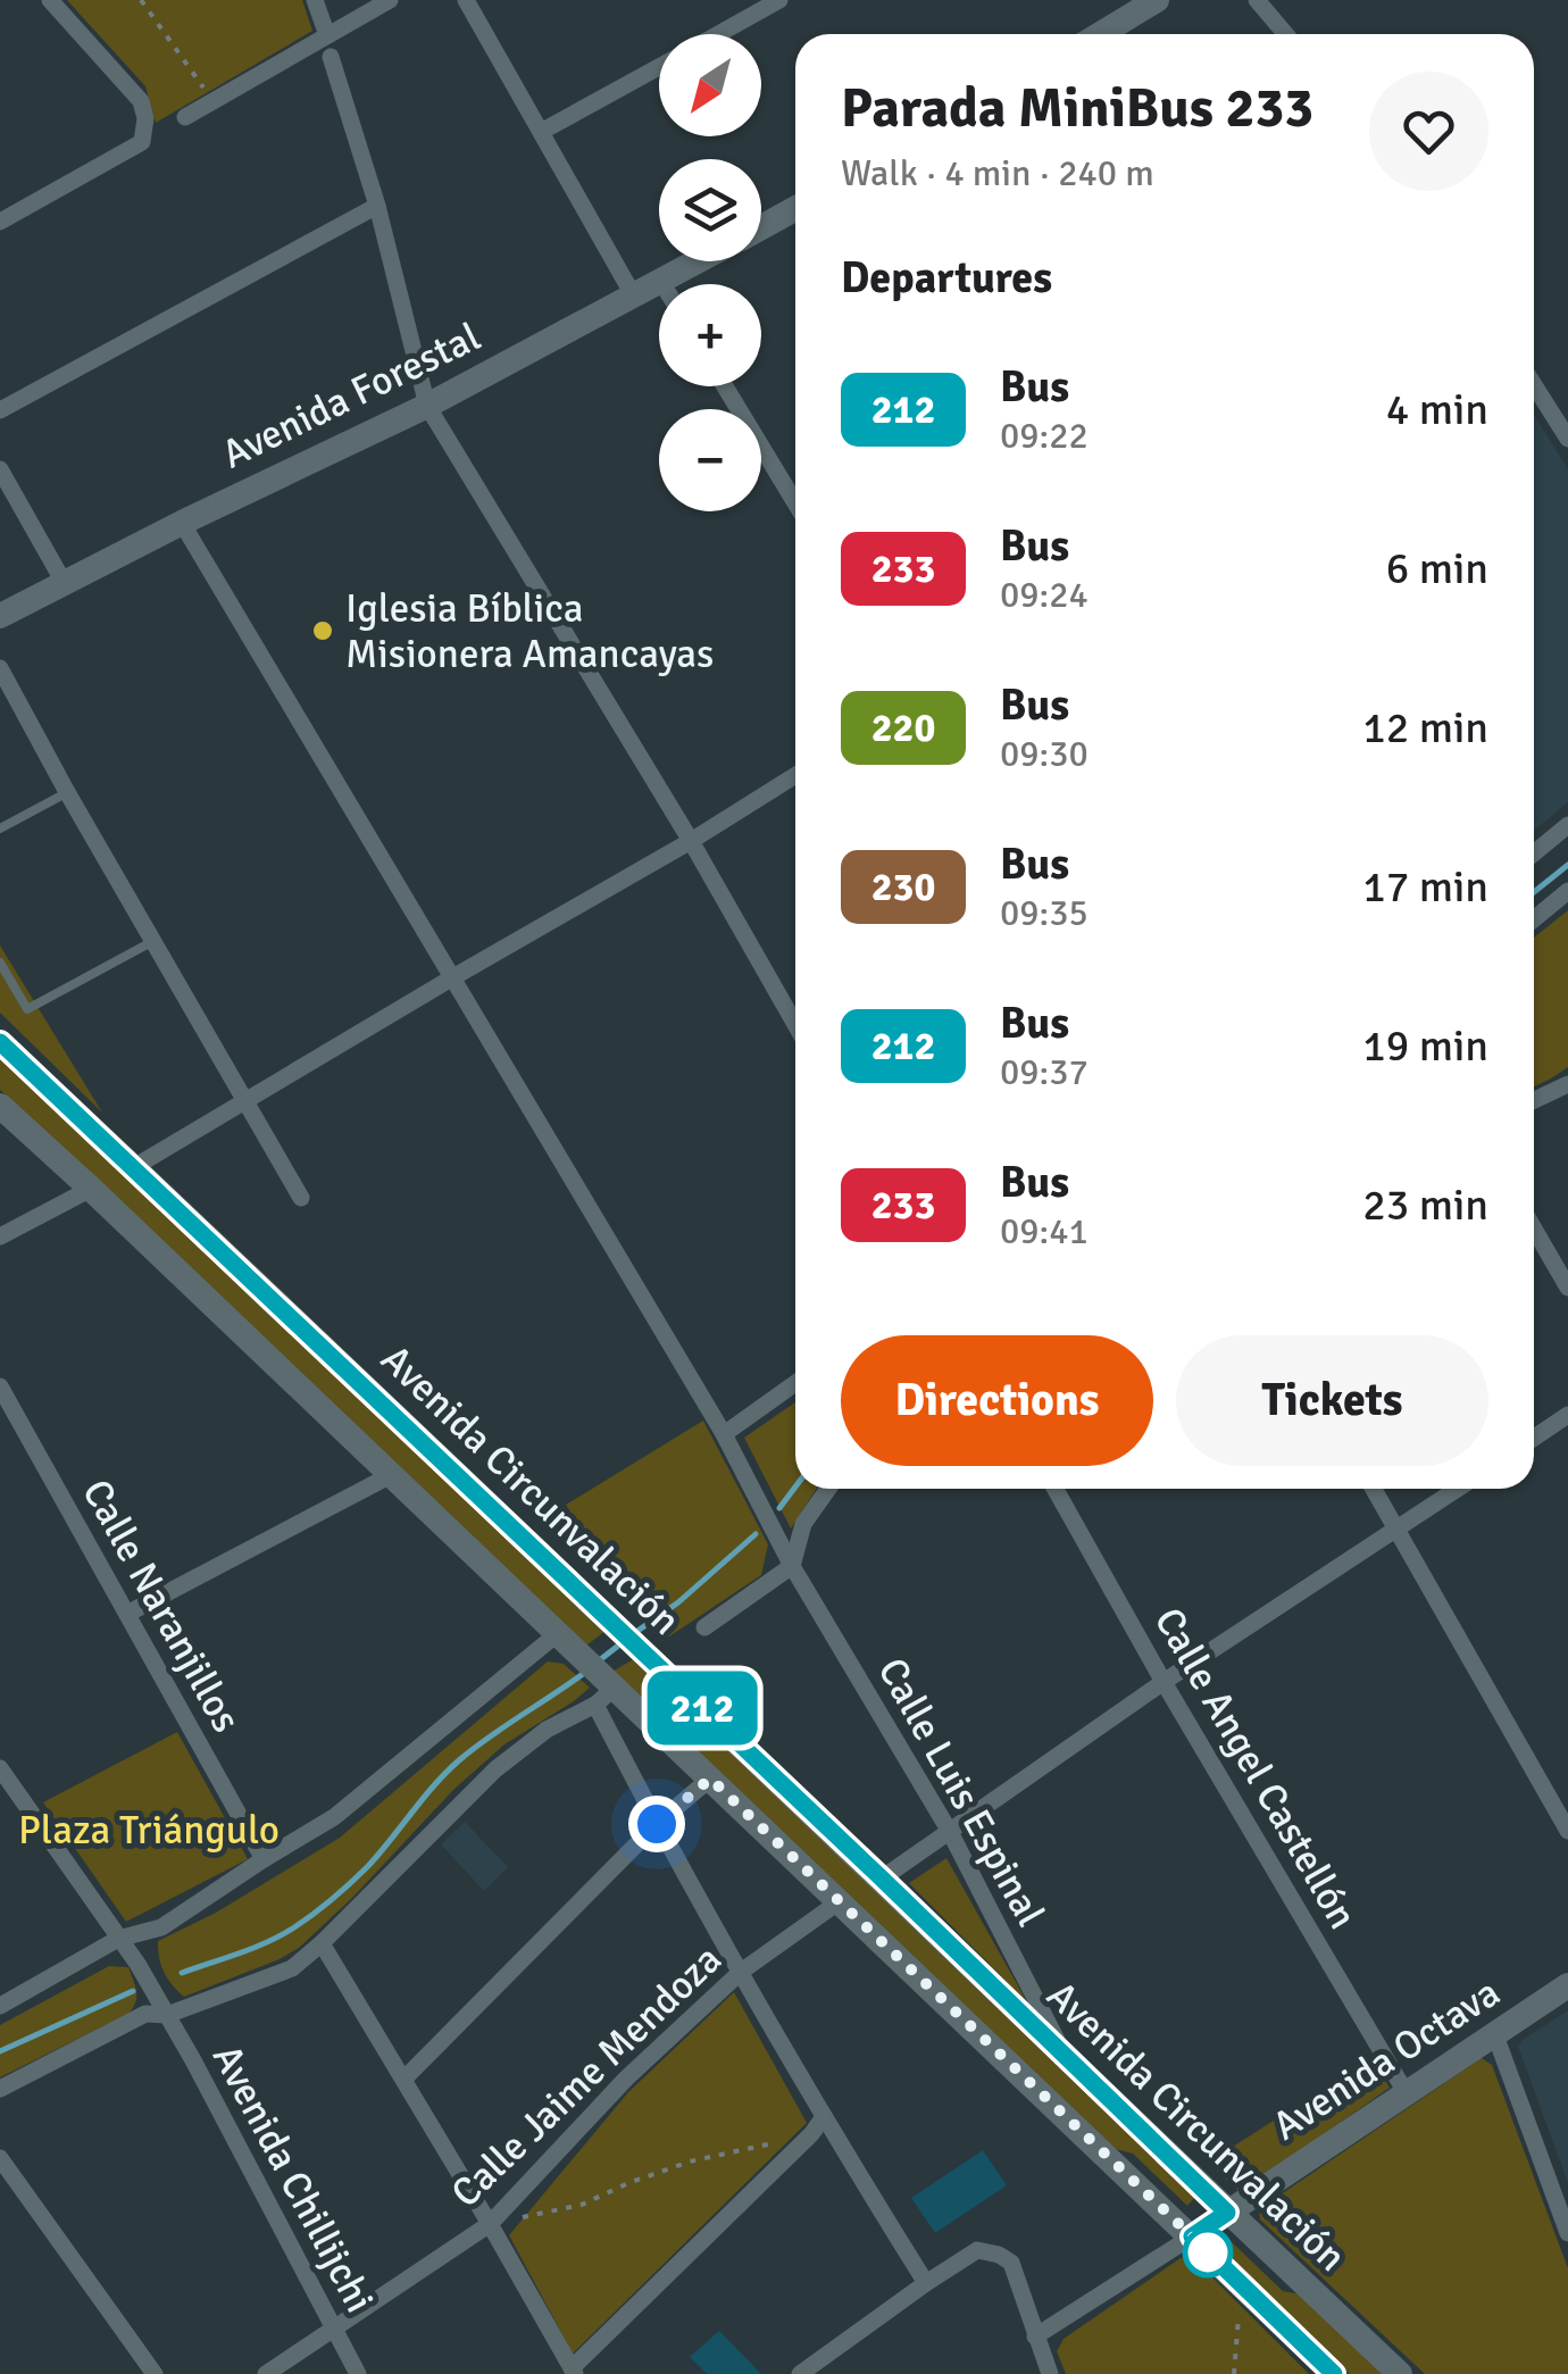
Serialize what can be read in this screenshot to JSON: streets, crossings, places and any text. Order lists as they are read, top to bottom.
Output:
{
  "streets": {
    "main road": ["Avenida Forestal", "Avenida Circunvalación", "Avenida Octava"],
    "street": [
      "Calle Naranjillos",
      "Calle Angel Castellón",
      "Calle Luis Espinal",
      "Calle Jaime Mendoza",
      "Avenida Chillijchi"
    ]
  },
  "crossings": [
    ["Avenida Forestal", "Calle Luis Espinal"],
    ["Avenida Circunvalación", "Calle Luis Espinal"],
    ["Avenida Circunvalación", "Avenida Octava"],
    ["Avenida Circunvalación", "Calle Jaime Mendoza"],
    ["Calle Angel Castellón", "Avenida Octava"],
    ["Calle Jaime Mendoza", "Avenida Chillijchi"]
  ],
  "parks": ["Plaza Triángulo"],
  "places": ["Iglesia Bíblica Misionera Amancayas"],
  "lines": ["bus line 212"],
  "north": "bottom left",
  "page": {
    "on_map": "212",
    "map_buttons": ["+", "−"],
    "heading": [
      ["Parada MiniBus 233", "Walk · 4 min · 240 m"],
      "Departures"
    ],
    "list": [
      {
        "mark": "212",
        "name": "Bus",
        "note": "09:22",
        "value": "4 min"
      },
      {
        "mark": "233",
        "name": "Bus",
        "note": "09:24",
        "value": "6 min"
      },
      {
        "mark": "220",
        "name": "Bus",
        "note": "09:30",
        "value": "12 min"
      },
      {
        "mark": "230",
        "name": "Bus",
        "note": "09:35",
        "value": "17 min"
      },
      {
        "mark": "212",
        "name": "Bus",
        "note": "09:37",
        "value": "19 min"
      },
      {
        "mark": "233",
        "name": "Bus",
        "note": "09:41",
        "value": "23 min"
      }
    ],
    "buttons": ["Directions", "Tickets"]
  }
}
